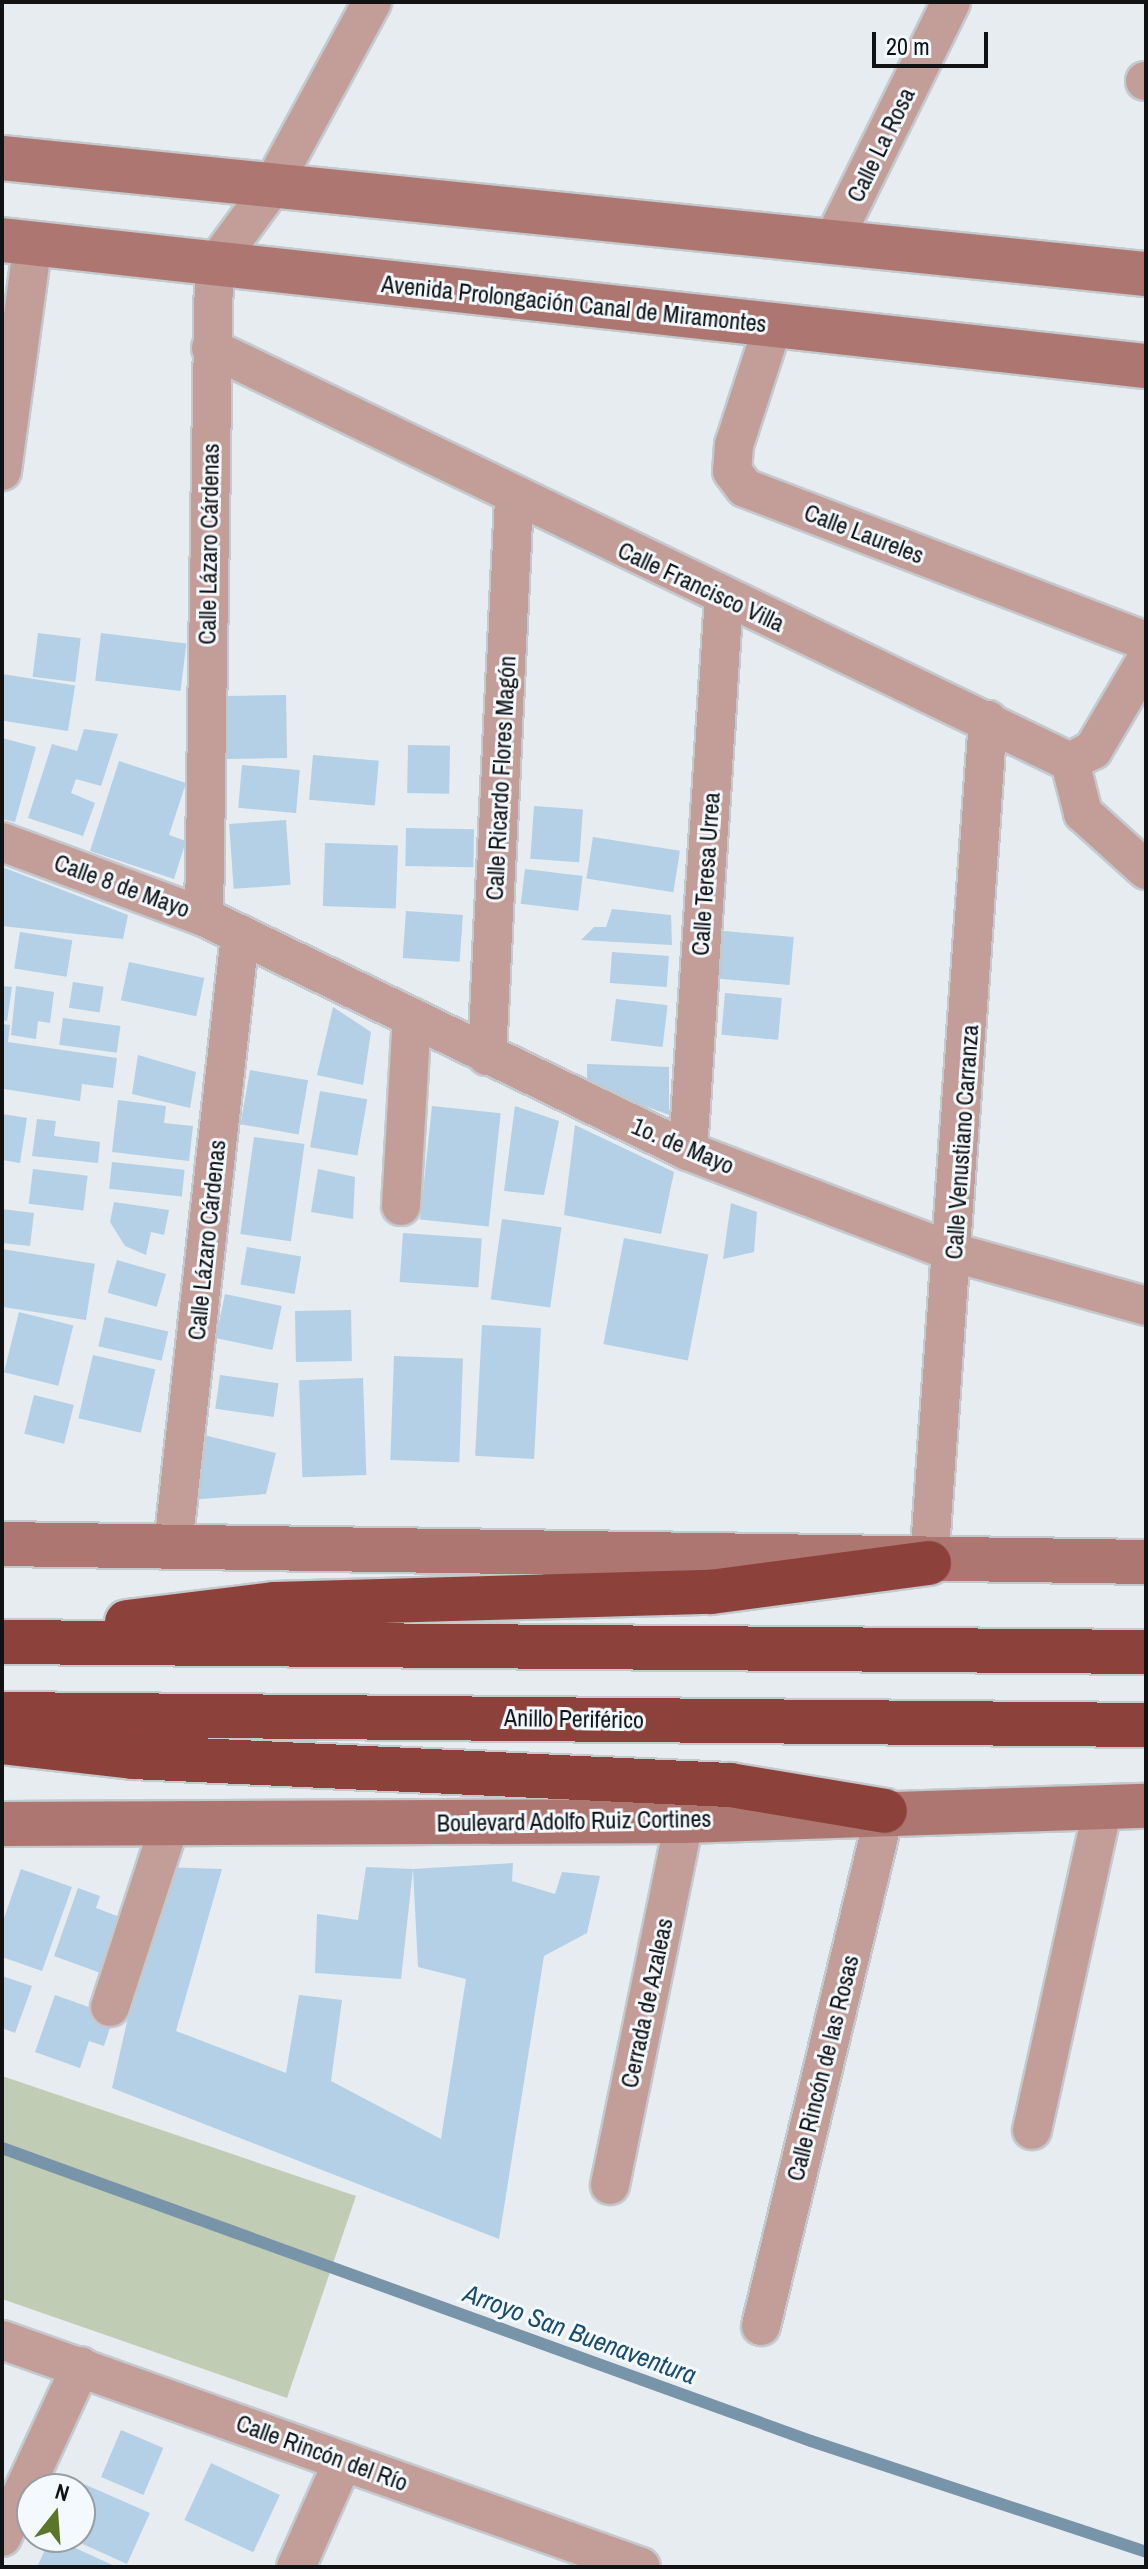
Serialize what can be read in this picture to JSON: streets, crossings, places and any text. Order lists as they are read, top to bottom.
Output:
{
  "streets": {
    "highway": ["Anillo Periférico"],
    "main road": ["Avenida Prolongación Canal de Miramontes", "Boulevard Adolfo Ruiz Cortines"],
    "street": [
      "Calle La Rosa",
      "Calle Laureles",
      "Calle Lázaro Cárdenas",
      "Calle Francisco Villa",
      "Calle Ricardo Flores Magón",
      "Calle Teresa Urrea",
      "Calle 8 de Mayo",
      "Calle Venustiano Carranza",
      "1o. de Mayo",
      "Cerrada de Azaleas",
      "Calle Rincón de las Rosas",
      "Calle Rincón del Río"
    ]
  },
  "crossings": [
    ["Avenida Prolongación Canal de Miramontes", "Calle Laureles"],
    ["Avenida Prolongación Canal de Miramontes", "Calle Lázaro Cárdenas"],
    ["Calle Lázaro Cárdenas", "Calle Francisco Villa"],
    ["Calle Lázaro Cárdenas", "Calle 8 de Mayo"],
    ["Calle Lázaro Cárdenas", "1o. de Mayo"],
    ["Calle Francisco Villa", "Calle Ricardo Flores Magón"],
    ["Calle Francisco Villa", "Calle Teresa Urrea"],
    ["Calle Francisco Villa", "Calle Venustiano Carranza"],
    ["Calle Ricardo Flores Magón", "1o. de Mayo"],
    ["Calle Teresa Urrea", "1o. de Mayo"],
    ["Calle 8 de Mayo", "1o. de Mayo"],
    ["Calle Venustiano Carranza", "1o. de Mayo"],
    ["Boulevard Adolfo Ruiz Cortines", "Cerrada de Azaleas"],
    ["Boulevard Adolfo Ruiz Cortines", "Calle Rincón de las Rosas"]
  ],
  "water": ["Arroyo San Buenaventura"],
  "scale_bar": "20 m",
  "north": "top"
}
